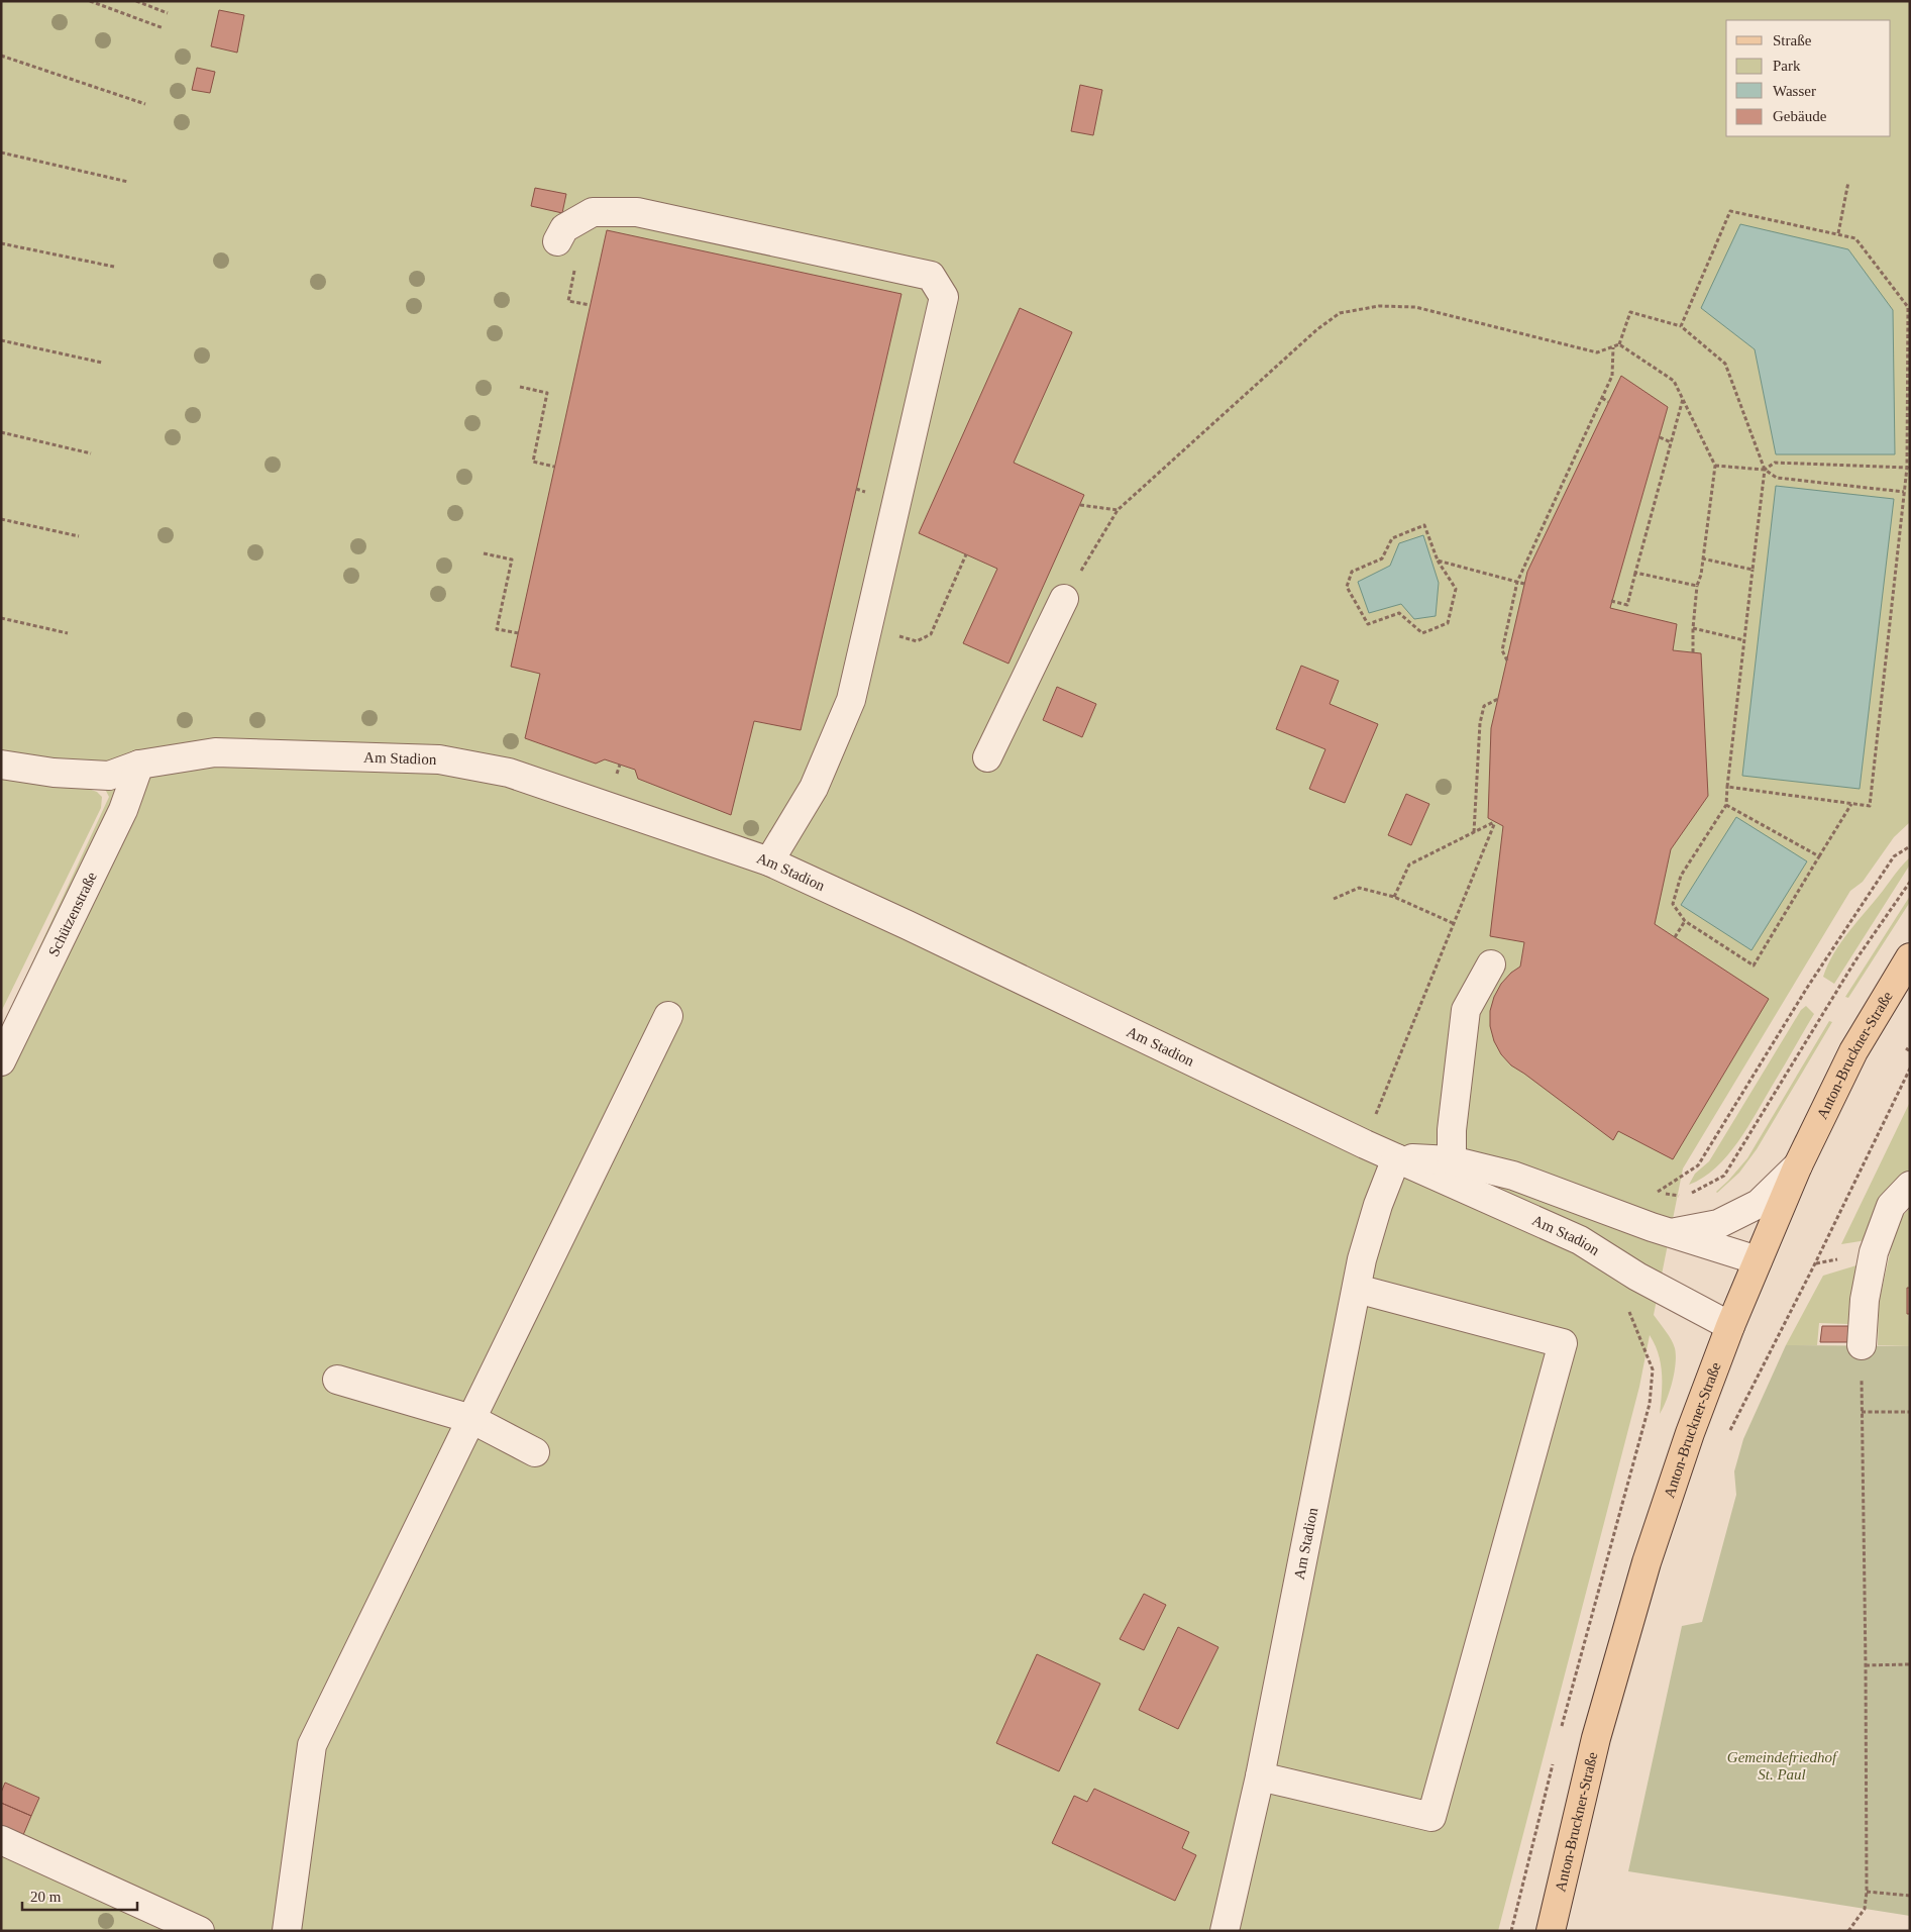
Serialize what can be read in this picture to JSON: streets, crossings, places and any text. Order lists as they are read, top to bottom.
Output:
{
  "streets": {
    "main road": ["Anton-Bruckner-Straße"],
    "street": ["Am Stadion", "Schützenstraße"]
  },
  "crossings": [
    ["Am Stadion", "Schützenstraße"],
    ["Am Stadion", "Anton-Bruckner-Straße"]
  ],
  "parks": ["Gemeindefriedhof St. Paul"],
  "legend": [
    "Straße",
    "Park",
    "Wasser",
    "Gebäude"
  ],
  "scale_bar": "20 m"
}
